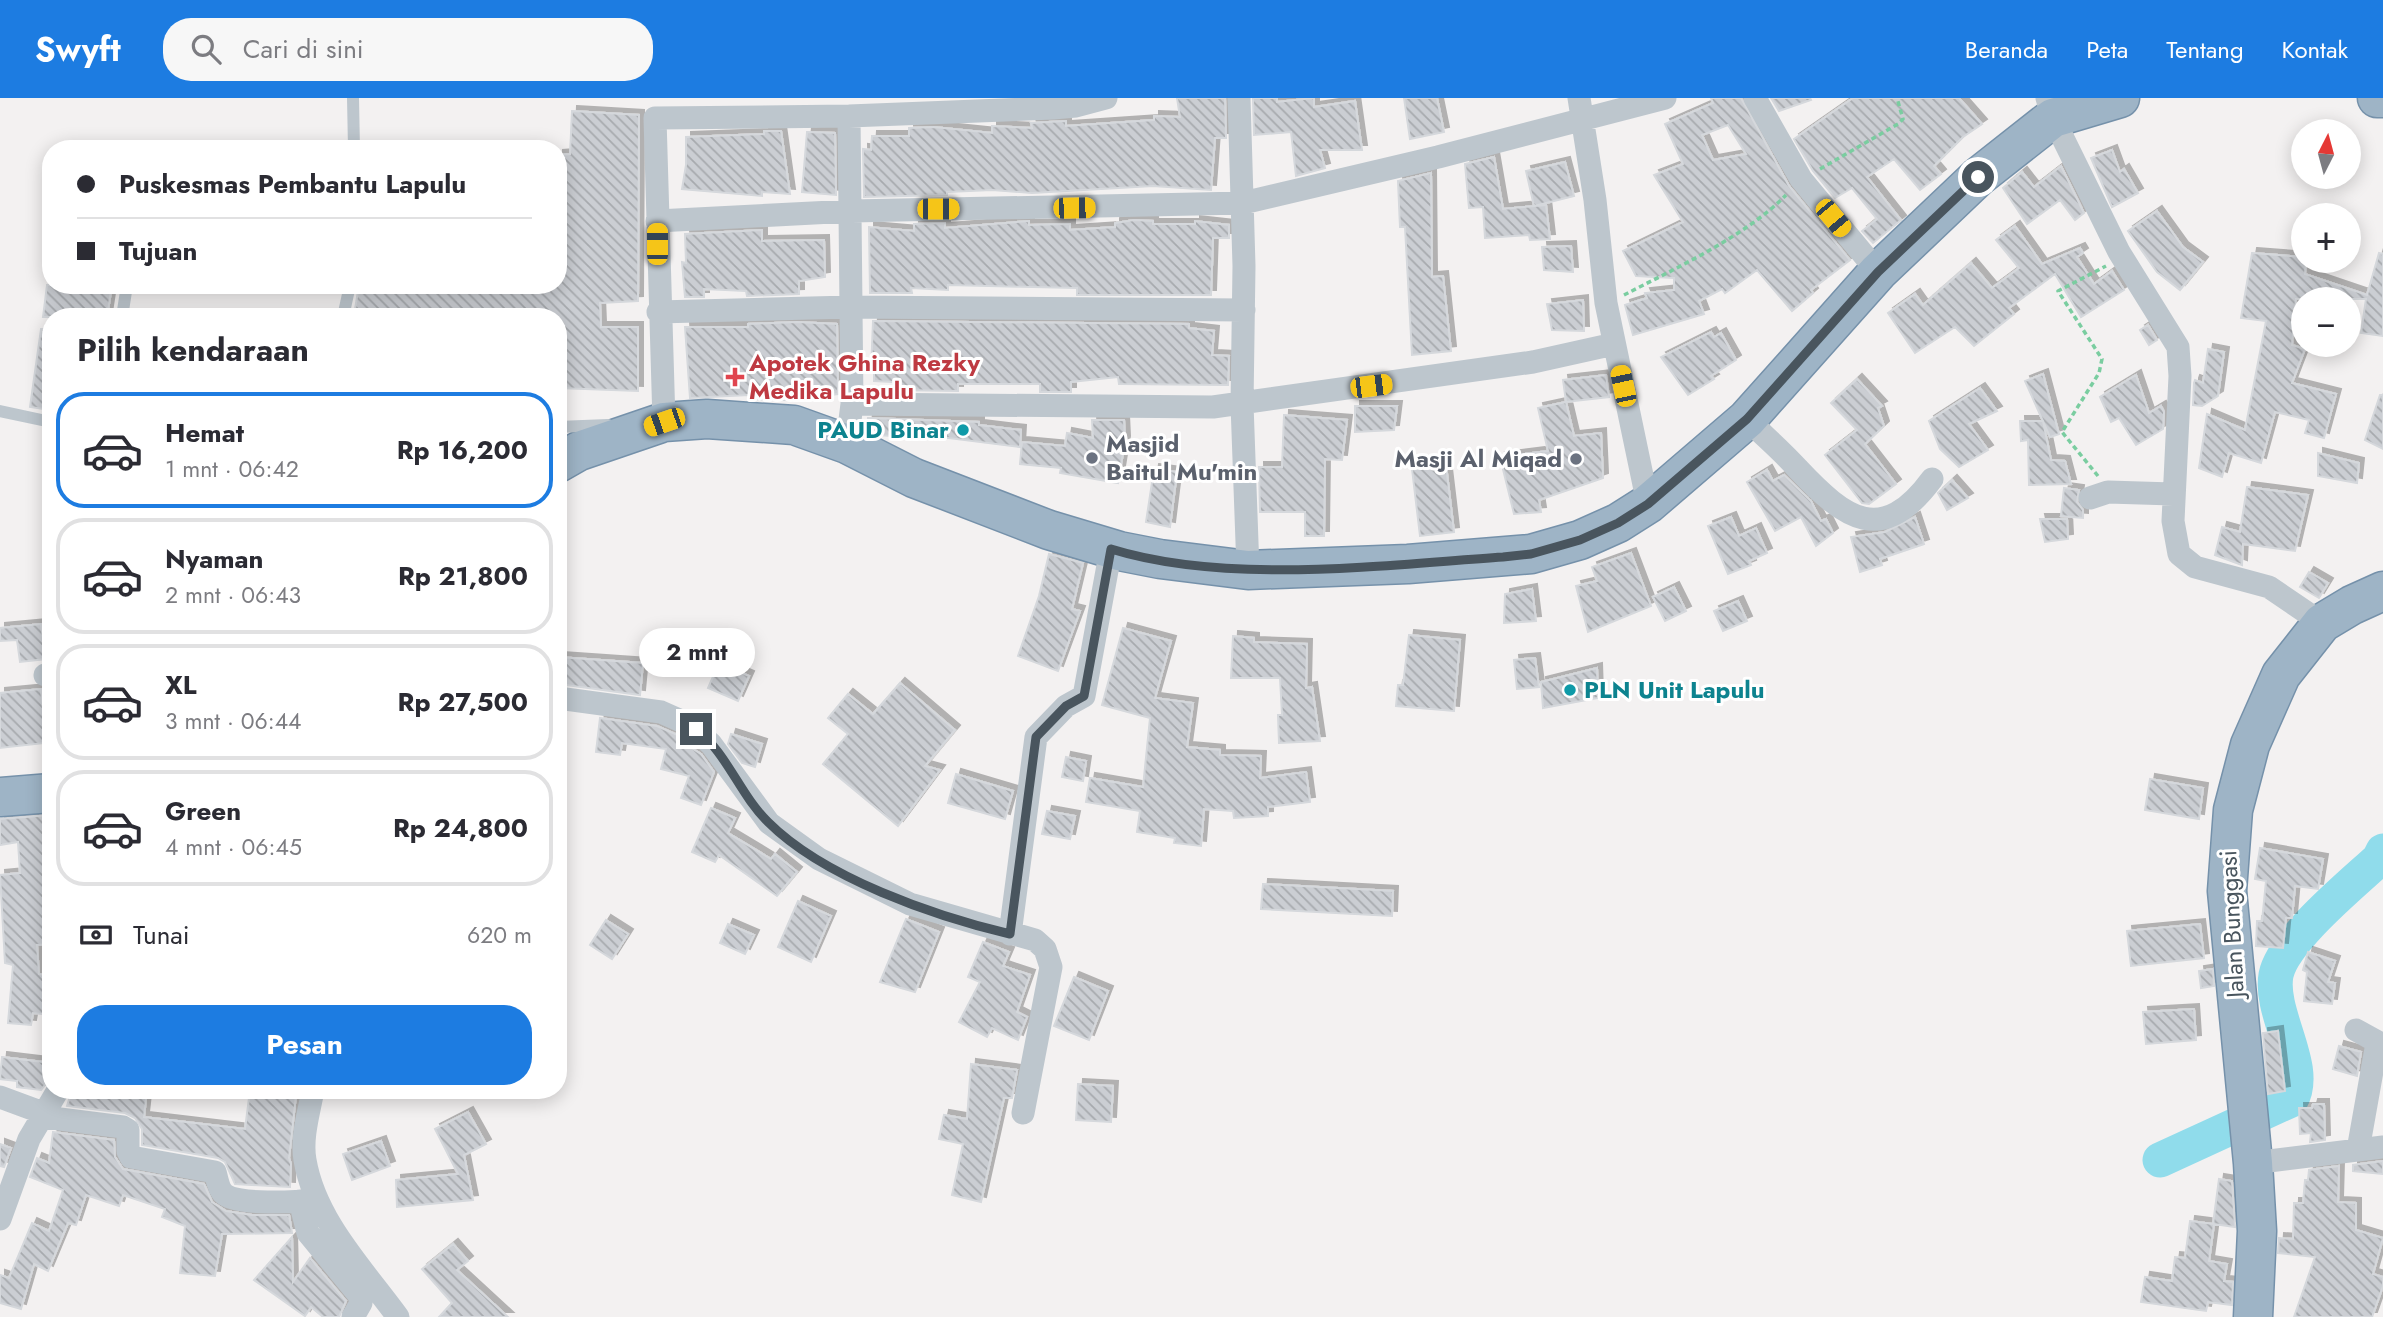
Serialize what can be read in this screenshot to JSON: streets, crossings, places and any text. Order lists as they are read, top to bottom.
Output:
{
  "streets": {
    "highway": ["Jalan Bunggasi"]
  },
  "places": {
    "health": ["Apotek Ghina Rezky Medika Lapulu"],
    "other": [
      "PAUD Binar",
      "Masjid Baitul Mu'min",
      "Masji Al Miqad",
      "PLN Unit Lapulu"
    ]
  },
  "north": "top",
  "page": {
    "header": "Swyft",
    "search": "Cari di sini",
    "nav": [
      "Beranda",
      "Peta",
      "Tentang",
      "Kontak"
    ],
    "map_buttons": ["+", "−"],
    "banner": ["Puskesmas Pembantu Lapulu", "Tujuan"],
    "heading": "Pilih kendaraan",
    "list": [
      {
        "name": "Hemat",
        "note": "1 mnt · 06:42",
        "value": "Rp 16,200"
      },
      {
        "name": "Nyaman",
        "note": "2 mnt · 06:43",
        "value": "Rp 21,800"
      },
      {
        "name": "XL",
        "note": "3 mnt · 06:44",
        "value": "Rp 27,500"
      },
      {
        "name": "Green",
        "note": "4 mnt · 06:45",
        "value": "Rp 24,800"
      }
    ],
    "bubble": "2 mnt",
    "pay": ["Tunai", "620 m"],
    "buttons": "Pesan"
  }
}
